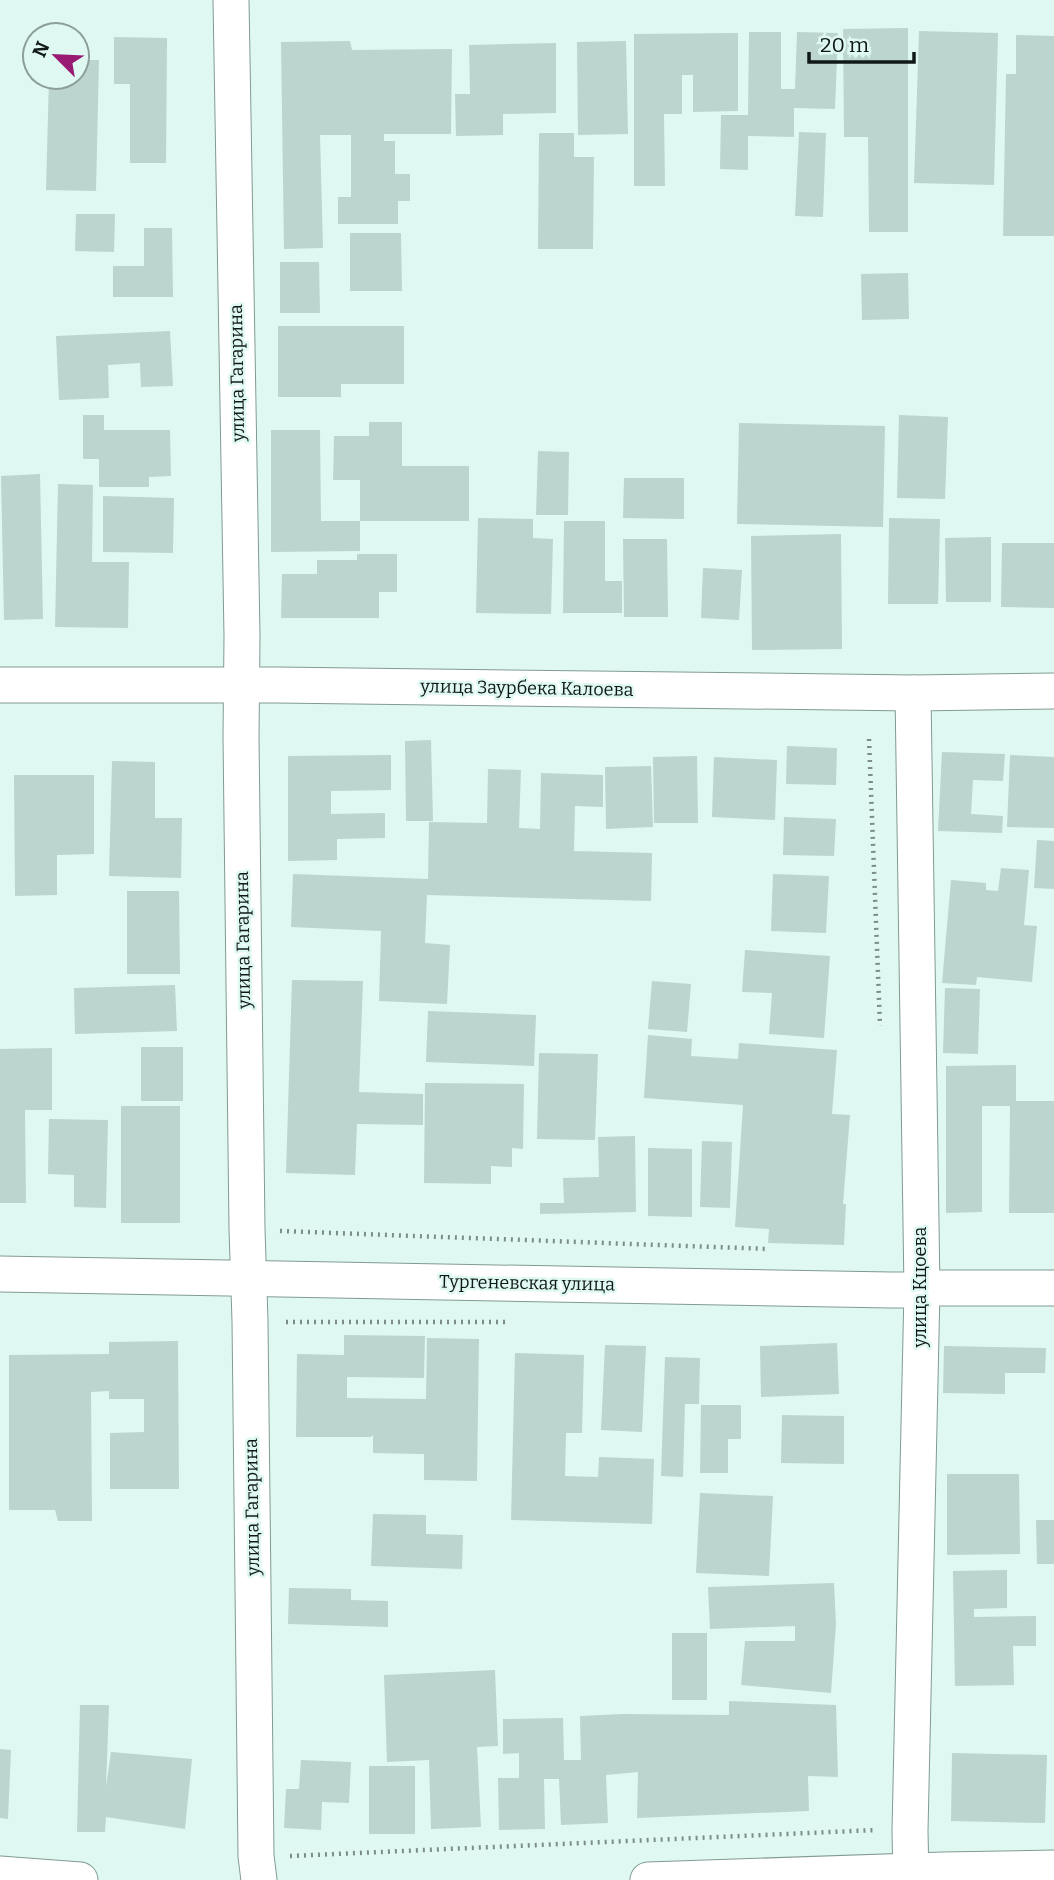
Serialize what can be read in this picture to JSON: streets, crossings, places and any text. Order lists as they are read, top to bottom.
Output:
{
  "streets": {
    "street": [
      "улица Гагарина",
      "улица Заурбека Калоева",
      "Тургеневская улица",
      "улица Кцоева"
    ]
  },
  "crossings": [
    ["улица Гагарина", "улица Заурбека Калоева"],
    ["улица Гагарина", "Тургеневская улица"],
    ["улица Заурбека Калоева", "улица Кцоева"],
    ["Тургеневская улица", "улица Кцоева"]
  ],
  "scale_bar": "20 m",
  "north": "top left"
}
